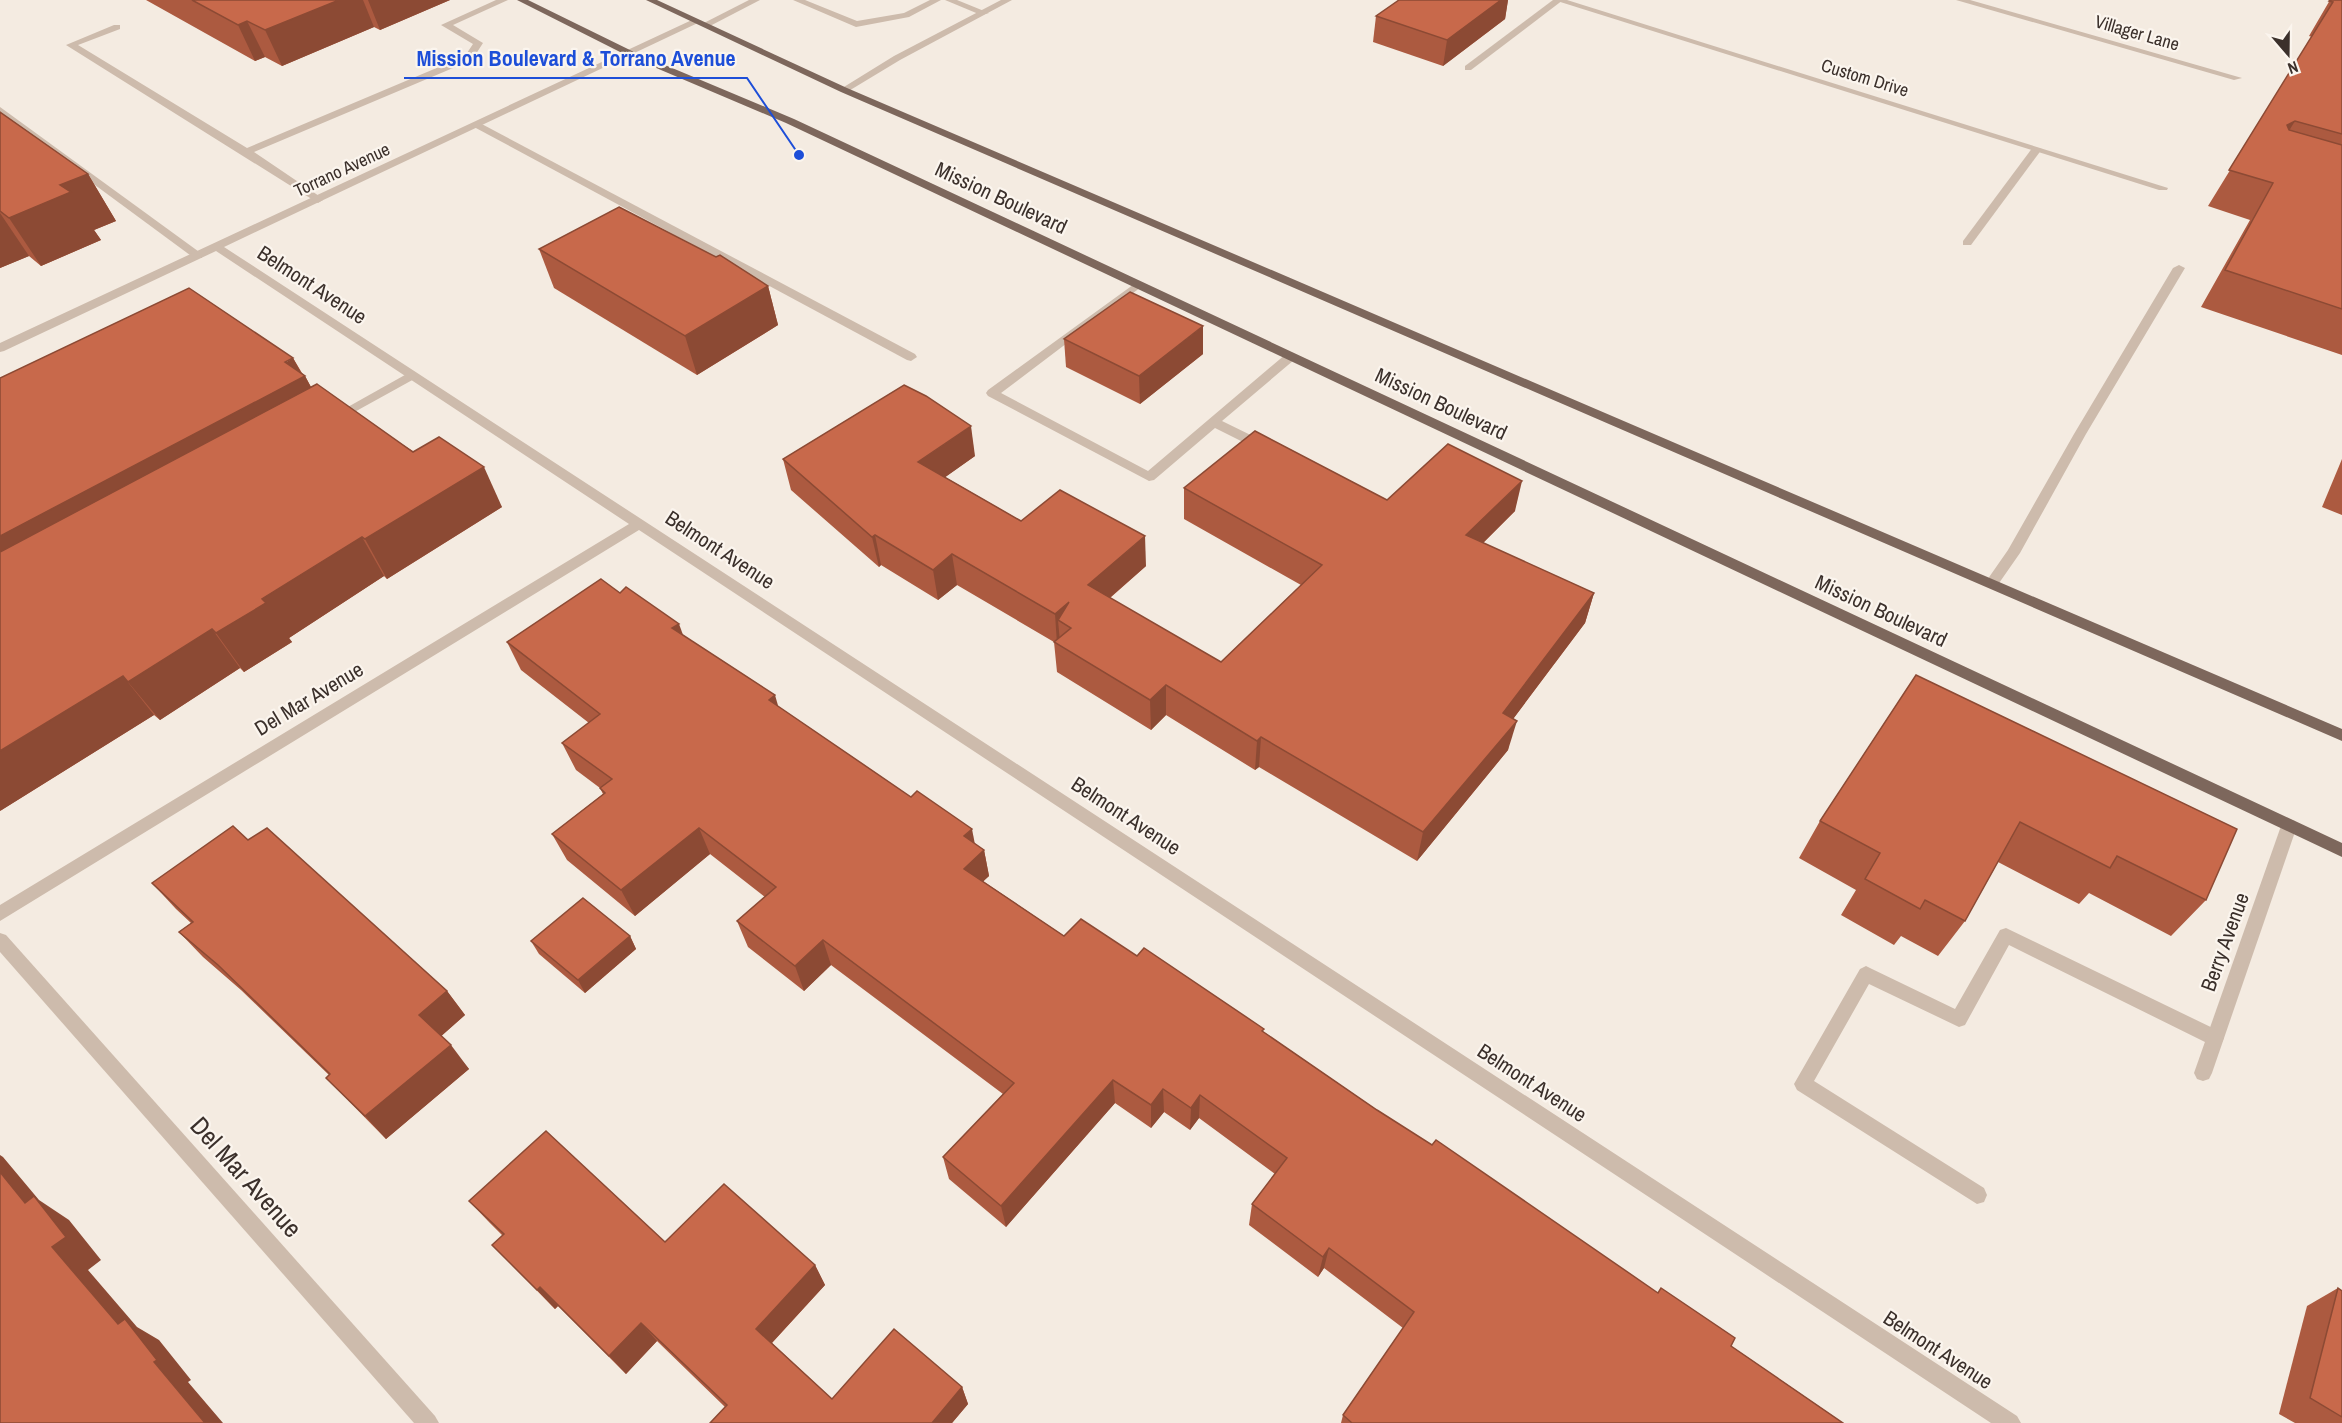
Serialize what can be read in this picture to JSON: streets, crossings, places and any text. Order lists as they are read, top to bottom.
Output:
{
  "streets": {
    "main road": ["Mission Boulevard"],
    "street": [
      "Villager Lane",
      "Custom Drive",
      "Torrano Avenue",
      "Belmont Avenue",
      "Del Mar Avenue",
      "Berry Avenue"
    ]
  },
  "crossings": [
    ["Torrano Avenue", "Mission Boulevard"],
    ["Torrano Avenue", "Belmont Avenue"],
    ["Mission Boulevard", "Berry Avenue"],
    ["Belmont Avenue", "Del Mar Avenue"]
  ],
  "places": ["Mission Boulevard & Torrano Avenue"],
  "north": "bottom"
}
